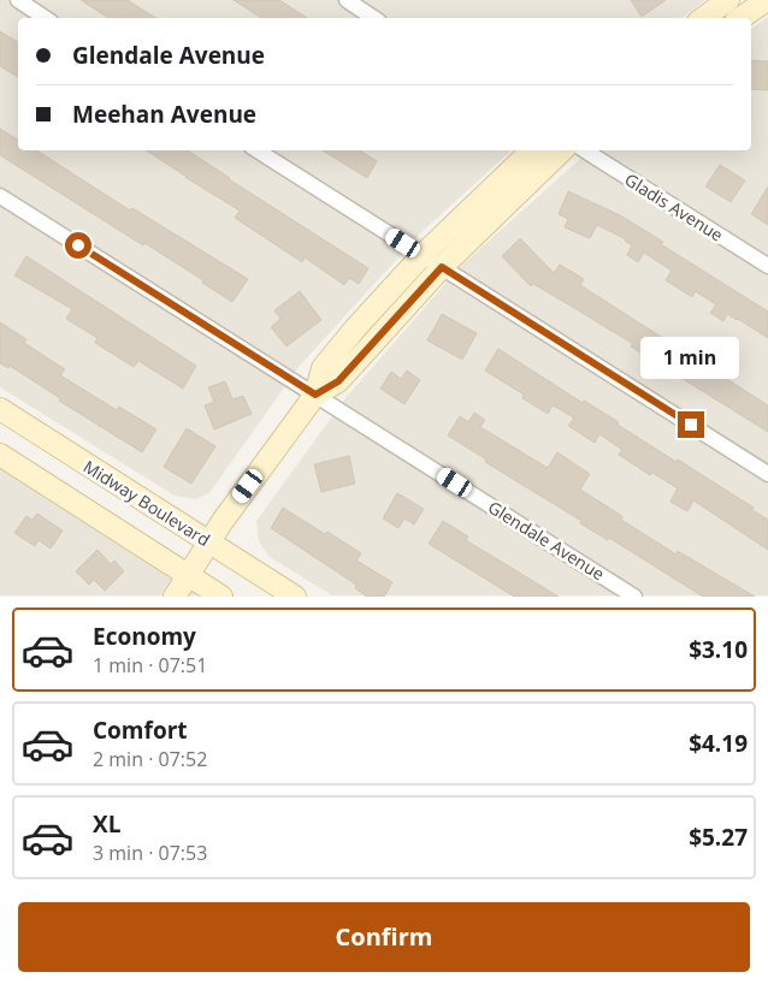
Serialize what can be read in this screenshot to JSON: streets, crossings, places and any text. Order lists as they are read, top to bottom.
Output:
{
  "streets": {
    "street": ["Gladis Avenue", "Midway Boulevard", "Glendale Avenue"]
  },
  "page": {
    "banner": ["Glendale Avenue", "Meehan Avenue"],
    "bubble": "1 min",
    "list": [
      {
        "name": "Economy",
        "note": "1 min · 07:51",
        "value": "$3.10"
      },
      {
        "name": "Comfort",
        "note": "2 min · 07:52",
        "value": "$4.19"
      },
      {
        "name": "XL",
        "note": "3 min · 07:53",
        "value": "$5.27"
      }
    ],
    "buttons": "Confirm"
  }
}
